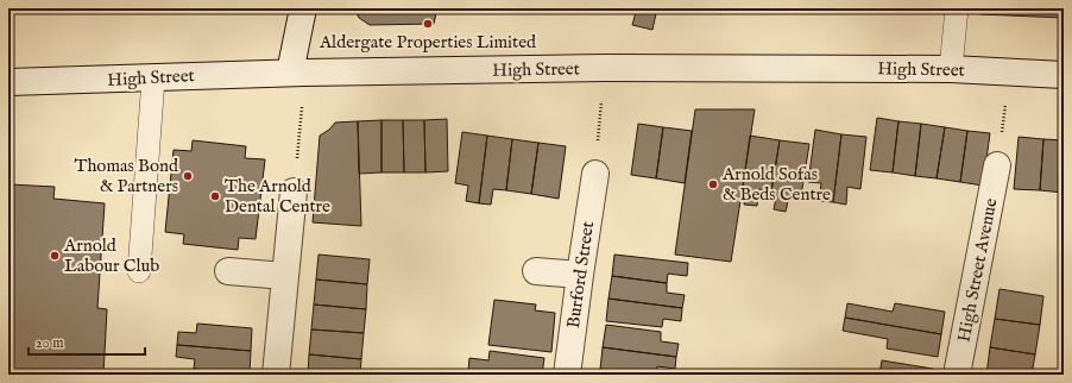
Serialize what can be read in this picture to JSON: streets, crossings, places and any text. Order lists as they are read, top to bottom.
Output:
{
  "streets": {
    "street": ["High Street", "High Street Avenue", "Burford Street"]
  },
  "places": [
    "Aldergate Properties Limited",
    "Thomas Bond & Partners",
    "Arnold Sofas & Beds Centre",
    "The Arnold Dental Centre",
    "Arnold Labour Club"
  ],
  "scale_bar": "20 m"
}
